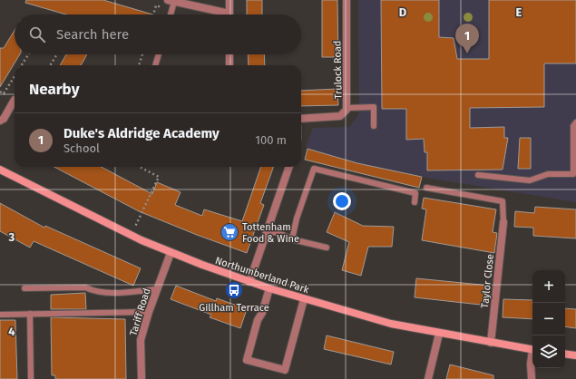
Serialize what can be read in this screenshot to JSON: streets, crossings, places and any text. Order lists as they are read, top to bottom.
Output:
{
  "streets": {
    "street": [
      "Trulock Road",
      "Northumberland Park",
      "Taylor Close",
      "Tariff Road"
    ]
  },
  "crossings": [
    ["Northumberland Park", "Taylor Close"],
    ["Northumberland Park", "Tariff Road"]
  ],
  "places": {
    "supermarket": ["Tottenham Food & Wine"],
    "bus stop": ["Gillham Terrace"]
  },
  "page": {
    "search": "Search here",
    "pins": "1",
    "heading": "Nearby",
    "list": [
      {
        "mark": "1",
        "name": "Duke's Aldridge Academy",
        "note": "School",
        "value": "100 m"
      }
    ],
    "map_buttons": ["+", "−"]
  },
  "grid": {
    "columns": ["D", "E"],
    "rows": ["3", "4"]
  }
}
